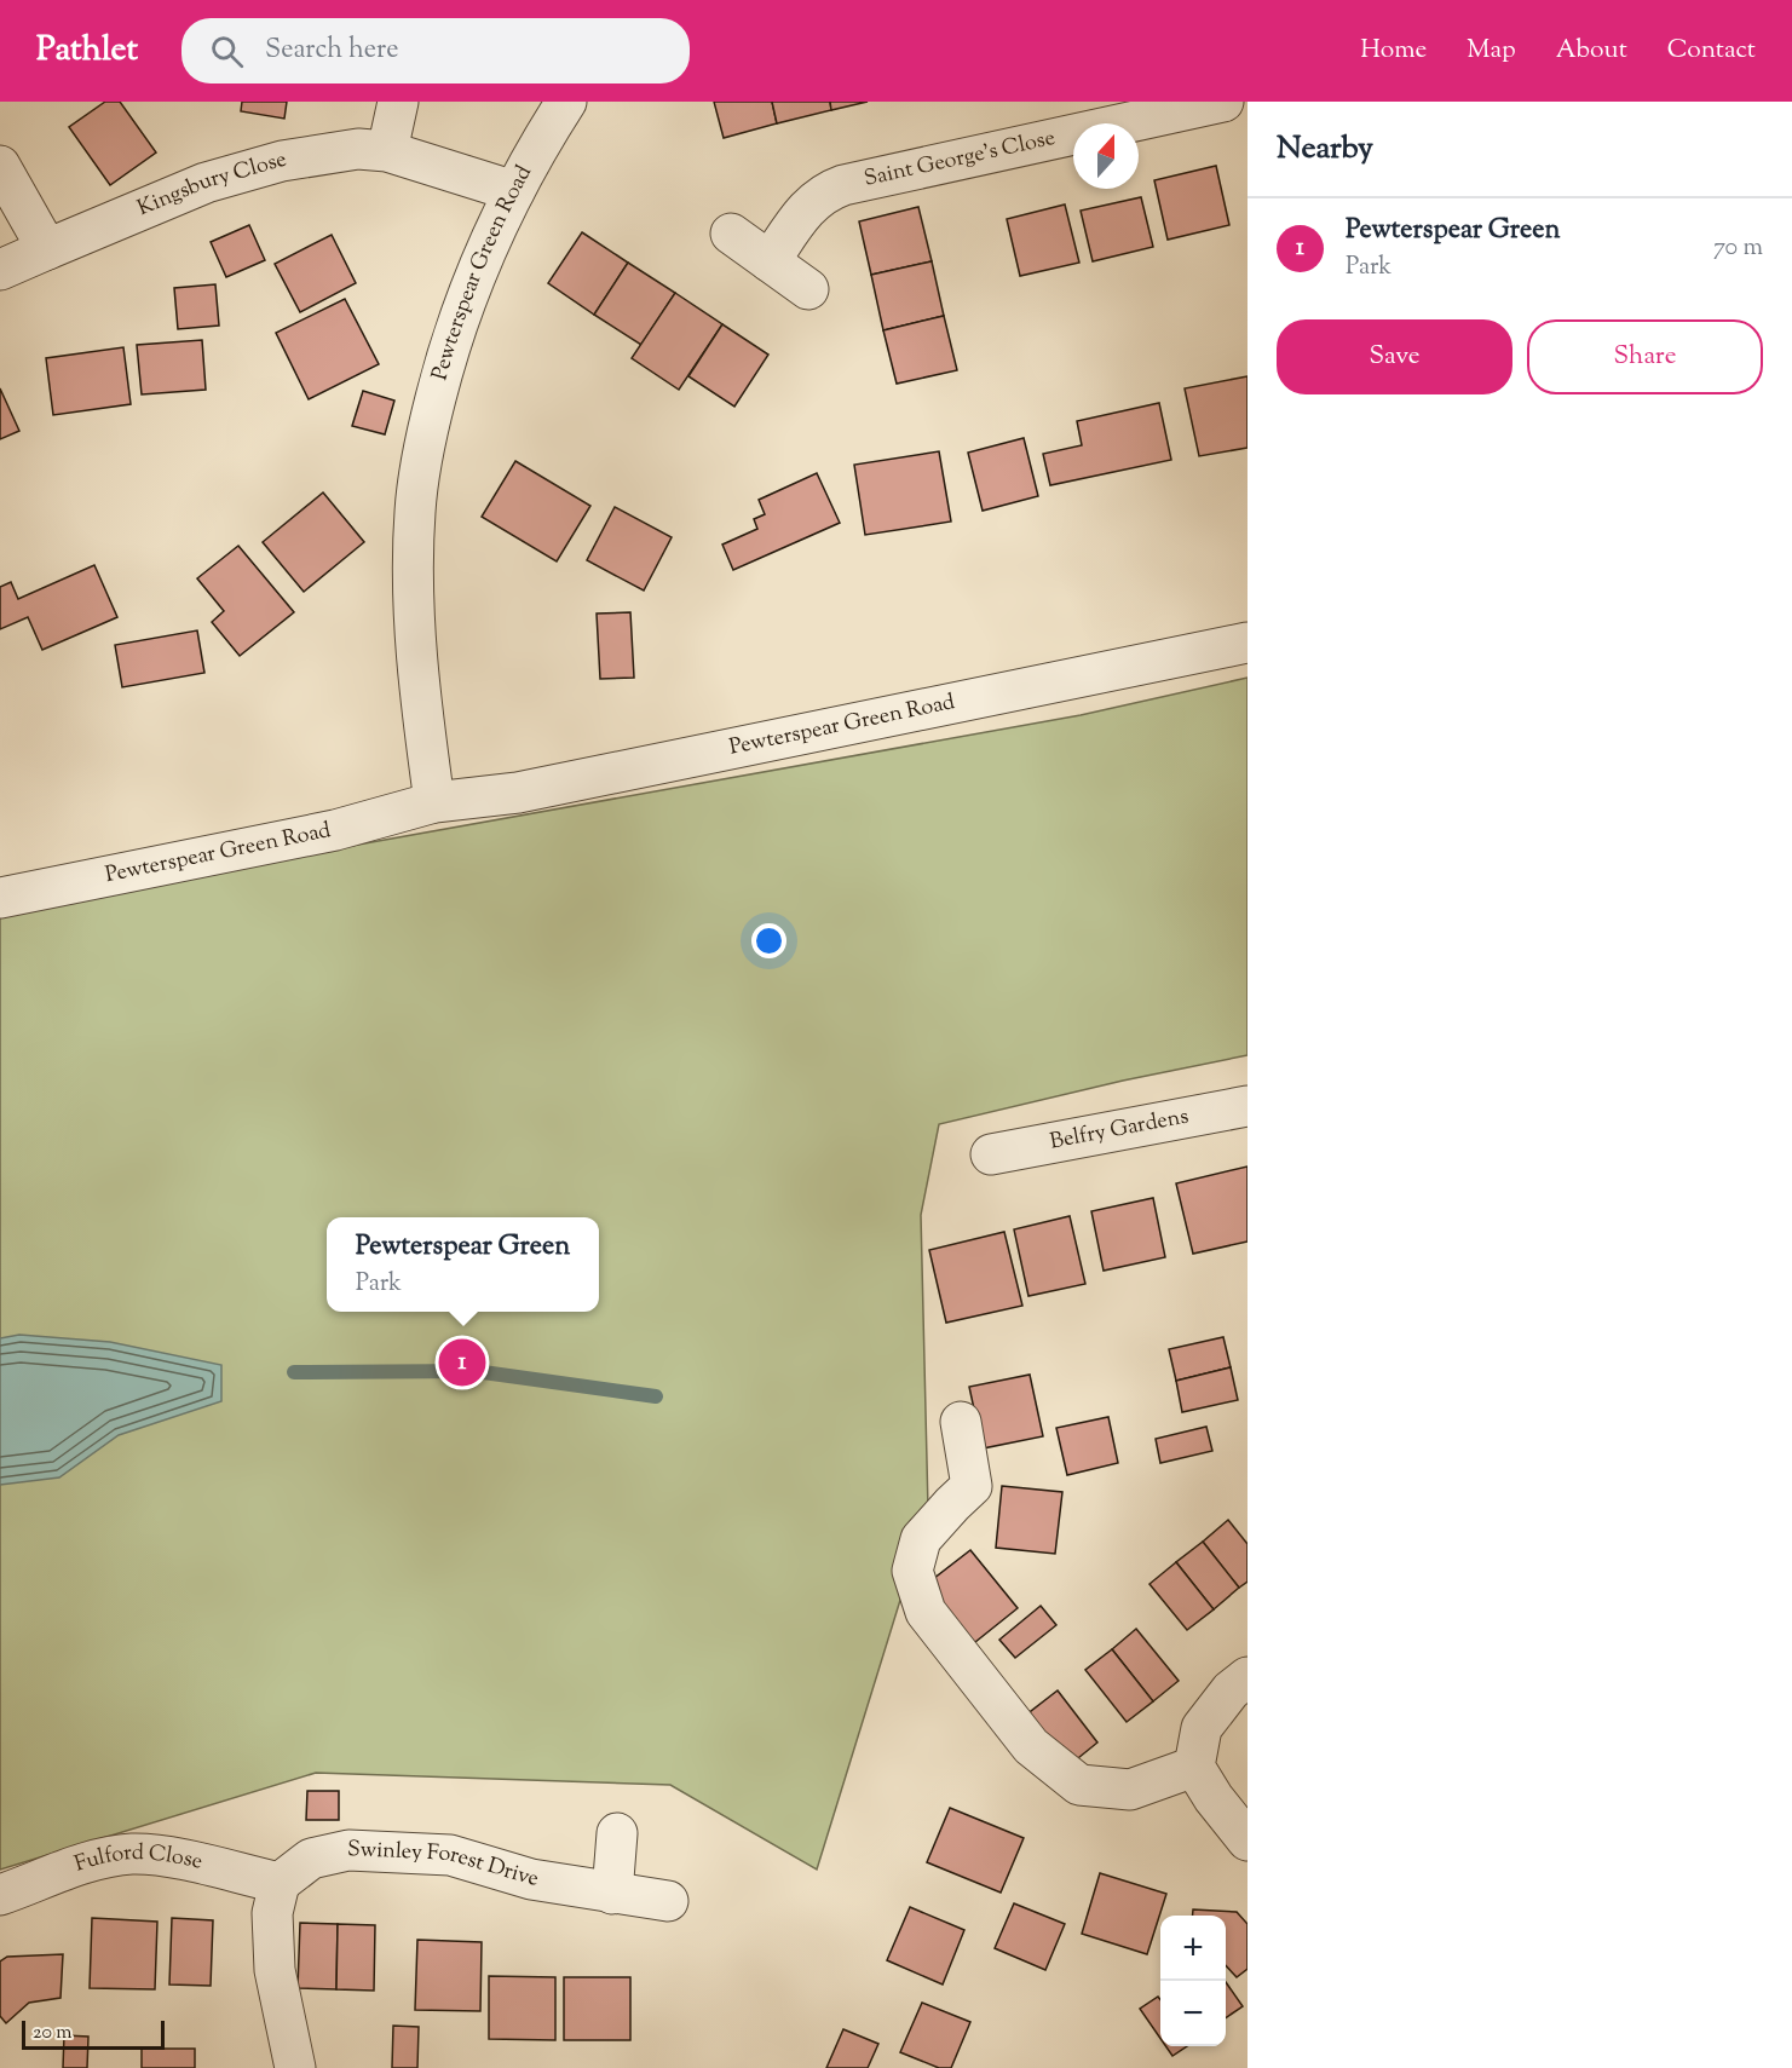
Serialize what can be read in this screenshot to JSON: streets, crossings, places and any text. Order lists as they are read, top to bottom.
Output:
{
  "streets": {
    "street": [
      "Saint George's Close",
      "Kingsbury Close",
      "Pewterspear Green Road",
      "Belfry Gardens",
      "Swinley Forest Drive",
      "Fulford Close"
    ]
  },
  "crossings": [
    ["Kingsbury Close", "Pewterspear Green Road"],
    ["Swinley Forest Drive", "Fulford Close"]
  ],
  "scale_bar": "20 m",
  "north": "top",
  "page": {
    "header": "Pathlet",
    "search": "Search here",
    "nav": [
      "Home",
      "Map",
      "About",
      "Contact"
    ],
    "heading": "Nearby",
    "list": [
      {
        "mark": "1",
        "name": "Pewterspear Green",
        "note": "Park",
        "value": "70 m"
      }
    ],
    "buttons": ["Save", "Share"],
    "popup": ["Pewterspear Green", "Park"],
    "pins": "1",
    "map_buttons": ["+", "−"],
    "scale": "20 m"
  }
}
